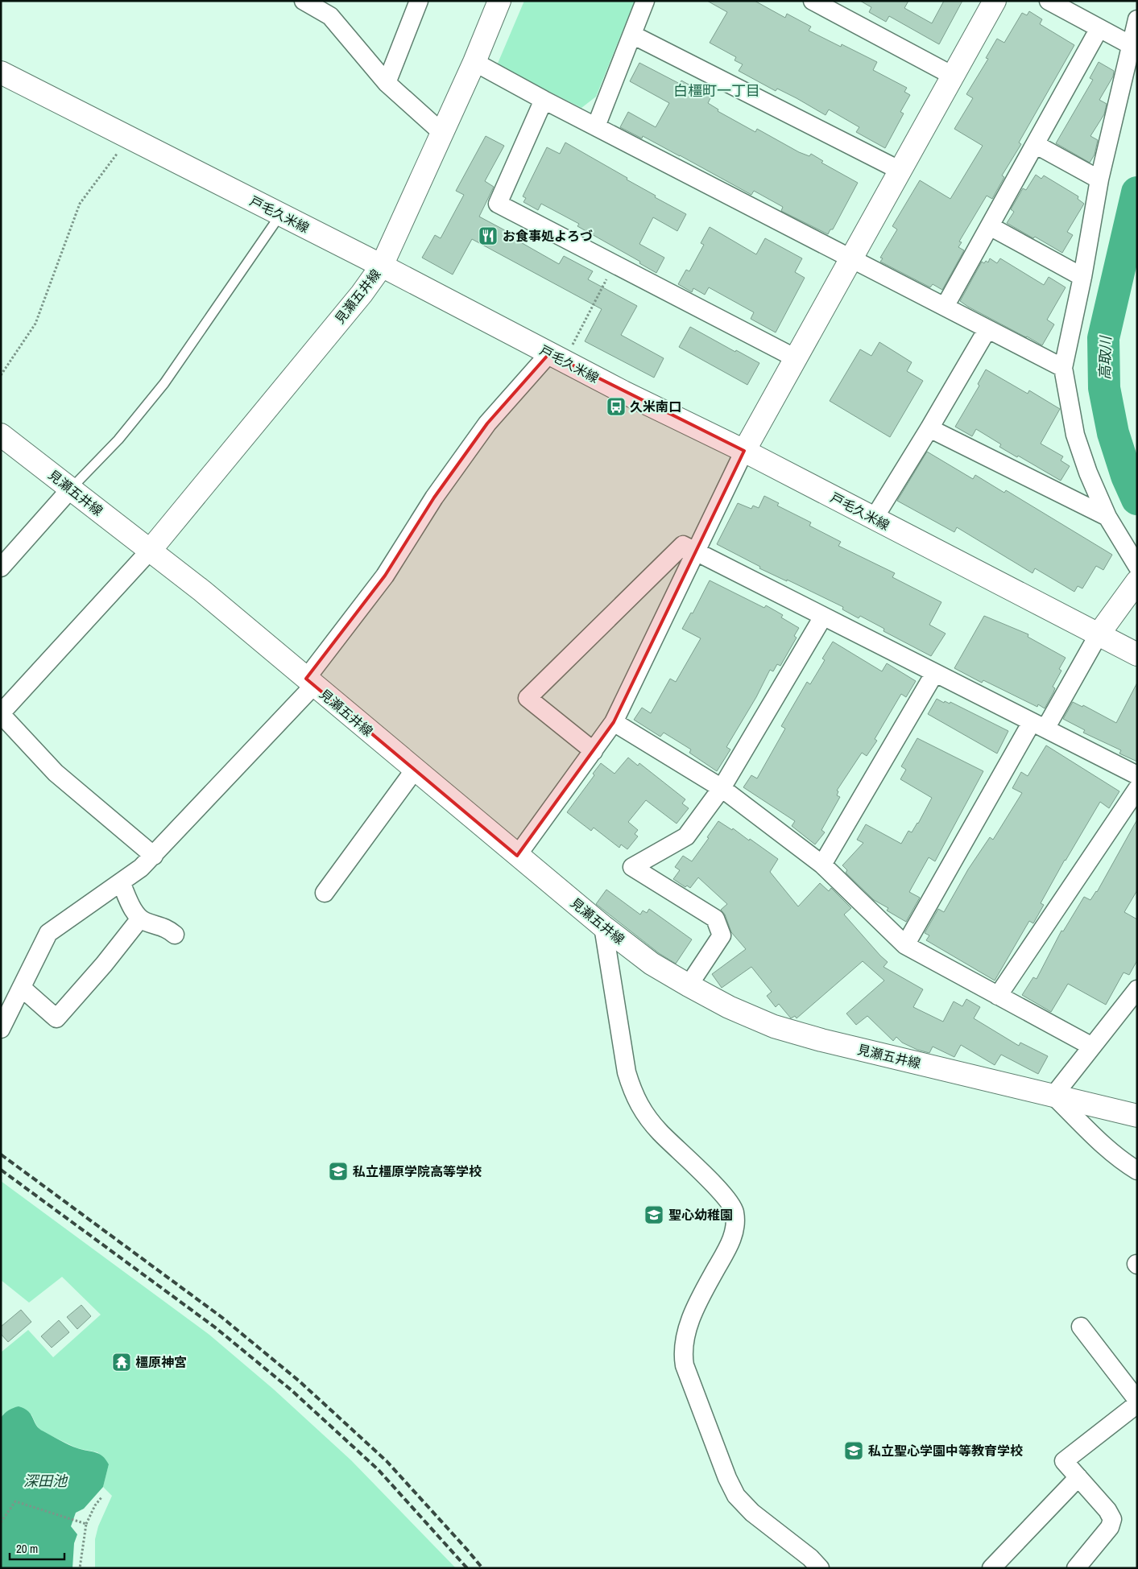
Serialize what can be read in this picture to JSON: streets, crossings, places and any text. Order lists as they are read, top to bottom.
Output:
{
  "streets": {
    "main road": ["戸毛久米線", "見瀬五井線"]
  },
  "crossings": [
    ["戸毛久米線", "見瀬五井線"]
  ],
  "districts": ["白橿町一丁目"],
  "water": ["高取川", "深田池"],
  "places": {
    "restaurant": ["お食事処よろづ"],
    "bus stop": ["久米南口"],
    "school or university": ["私立橿原学院高等学校", "聖心幼稚園", "私立聖心学園中等教育学校"],
    "temple": ["橿原神宮"]
  },
  "scale_bar": "20 m"
}
